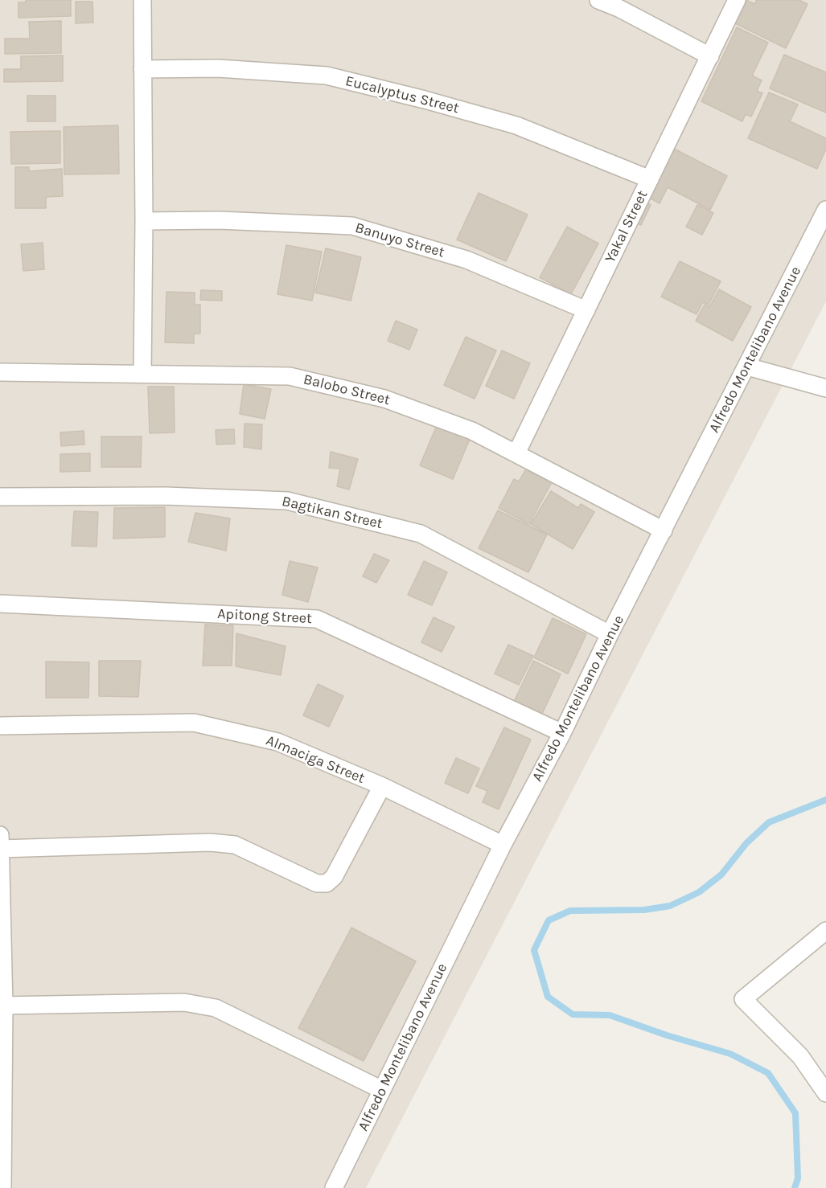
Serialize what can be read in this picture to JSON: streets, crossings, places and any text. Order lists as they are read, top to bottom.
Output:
{
  "streets": {
    "street": [
      "Eucalyptus Street",
      "Yakal Street",
      "Banuyo Street",
      "Alfredo Montelibano Avenue",
      "Balobo Street",
      "Bagtikan Street",
      "Apitong Street",
      "Almaciga Street"
    ]
  },
  "crossings": [
    ["Eucalyptus Street", "Yakal Street"],
    ["Yakal Street", "Banuyo Street"],
    ["Yakal Street", "Balobo Street"],
    ["Alfredo Montelibano Avenue", "Balobo Street"],
    ["Alfredo Montelibano Avenue", "Bagtikan Street"],
    ["Alfredo Montelibano Avenue", "Apitong Street"],
    ["Alfredo Montelibano Avenue", "Almaciga Street"]
  ]
}
